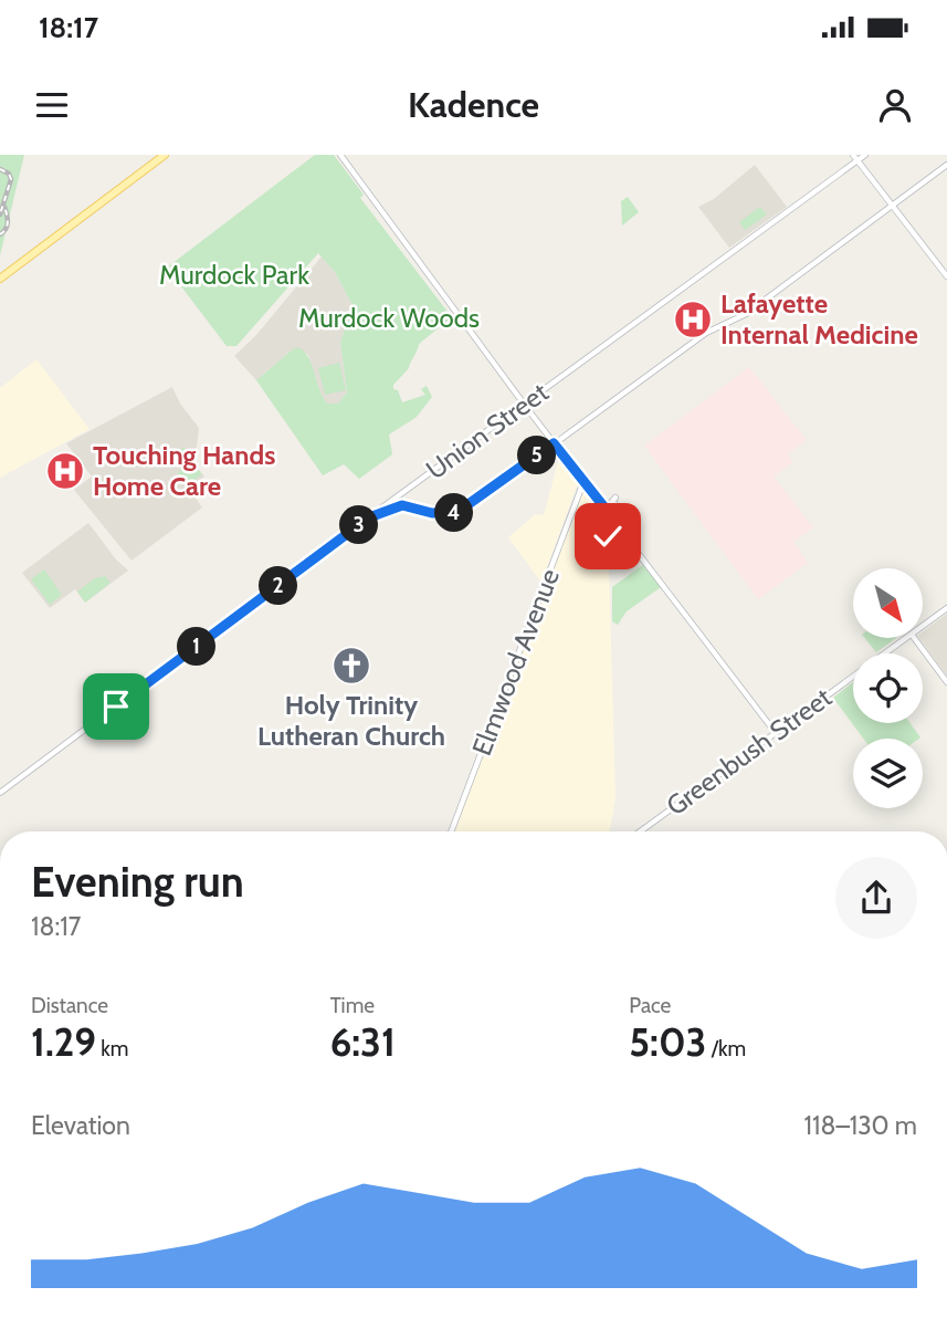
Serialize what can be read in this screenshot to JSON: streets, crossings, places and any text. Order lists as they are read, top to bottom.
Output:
{
  "streets": {
    "main road": ["Union Street", "Elmwood Avenue", "Greenbush Street"]
  },
  "parks": ["Murdock Park", "Murdock Woods"],
  "places": {
    "hospital": ["Lafayette Internal Medicine", "Touching Hands Home Care"],
    "church": ["Holy Trinity Lutheran Church"]
  },
  "north": "bottom right",
  "page": {
    "status": "18:17",
    "header": "Kadence",
    "pins": [
      "5",
      "4",
      "3",
      "2",
      "1"
    ],
    "heading": ["Evening run", "18:17"],
    "stats": [
      ["Distance", "1.29 km"],
      ["Time", "6:31"],
      ["Pace", "5:03 /km"]
    ],
    "chart": ["Elevation", "118–130 m"]
  }
}
